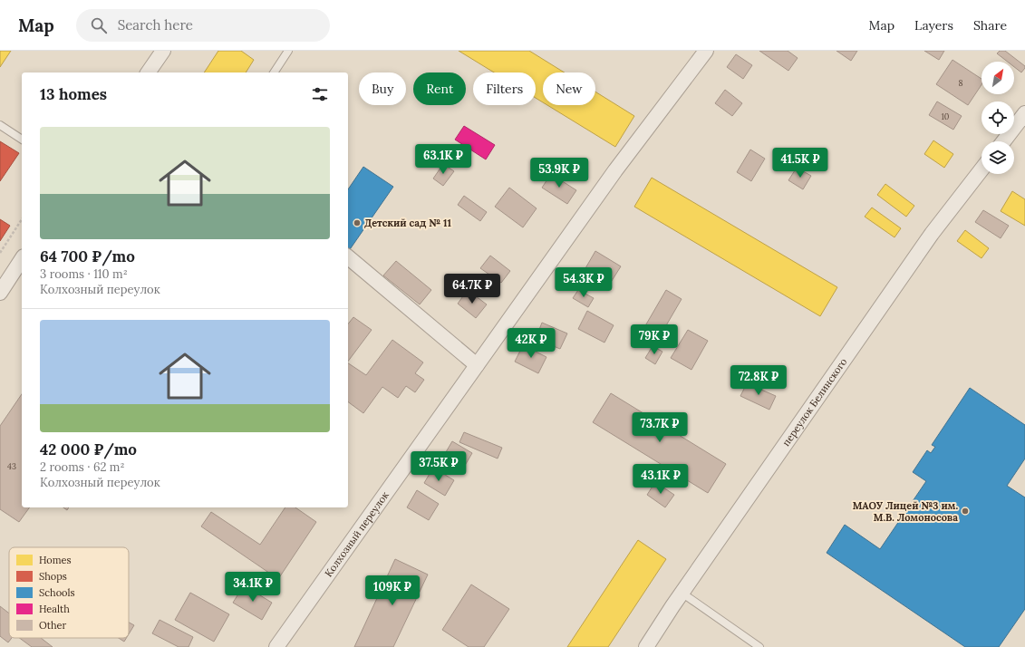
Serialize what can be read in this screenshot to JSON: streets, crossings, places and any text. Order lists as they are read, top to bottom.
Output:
{
  "streets": {
    "street": ["переулок Белинского", "Колхозный переулок"]
  },
  "places": ["Детский сад № 11", "МАОУ Лицей №3 им. М.В. Ломоносова"],
  "house_numbers": ["8", "10", "43"],
  "legend": [
    "Homes",
    "Shops",
    "Schools",
    "Health",
    "Other"
  ],
  "north": "top right",
  "page": {
    "header": "Map",
    "search": "Search here",
    "nav": ["Map", "Layers", "Share"],
    "chip": [
      "Buy",
      "Rent",
      "Filters",
      "New"
    ],
    "heading": "13 homes",
    "list": [
      {
        "name": "64 700 ₽/mo",
        "note": "3 rooms · 110 m² · Колхозный переулок"
      },
      {
        "name": "42 000 ₽/mo",
        "note": "2 rooms · 62 m² · Колхозный переулок"
      }
    ],
    "price": [
      "63.1K ₽",
      "41.5K ₽",
      "53.9K ₽",
      "54.3K ₽",
      "64.7K ₽",
      "79K ₽",
      "42K ₽",
      "72.8K ₽",
      "73.7K ₽",
      "37.5K ₽",
      "43.1K ₽",
      "34.1K ₽",
      "109K ₽"
    ]
  }
}
